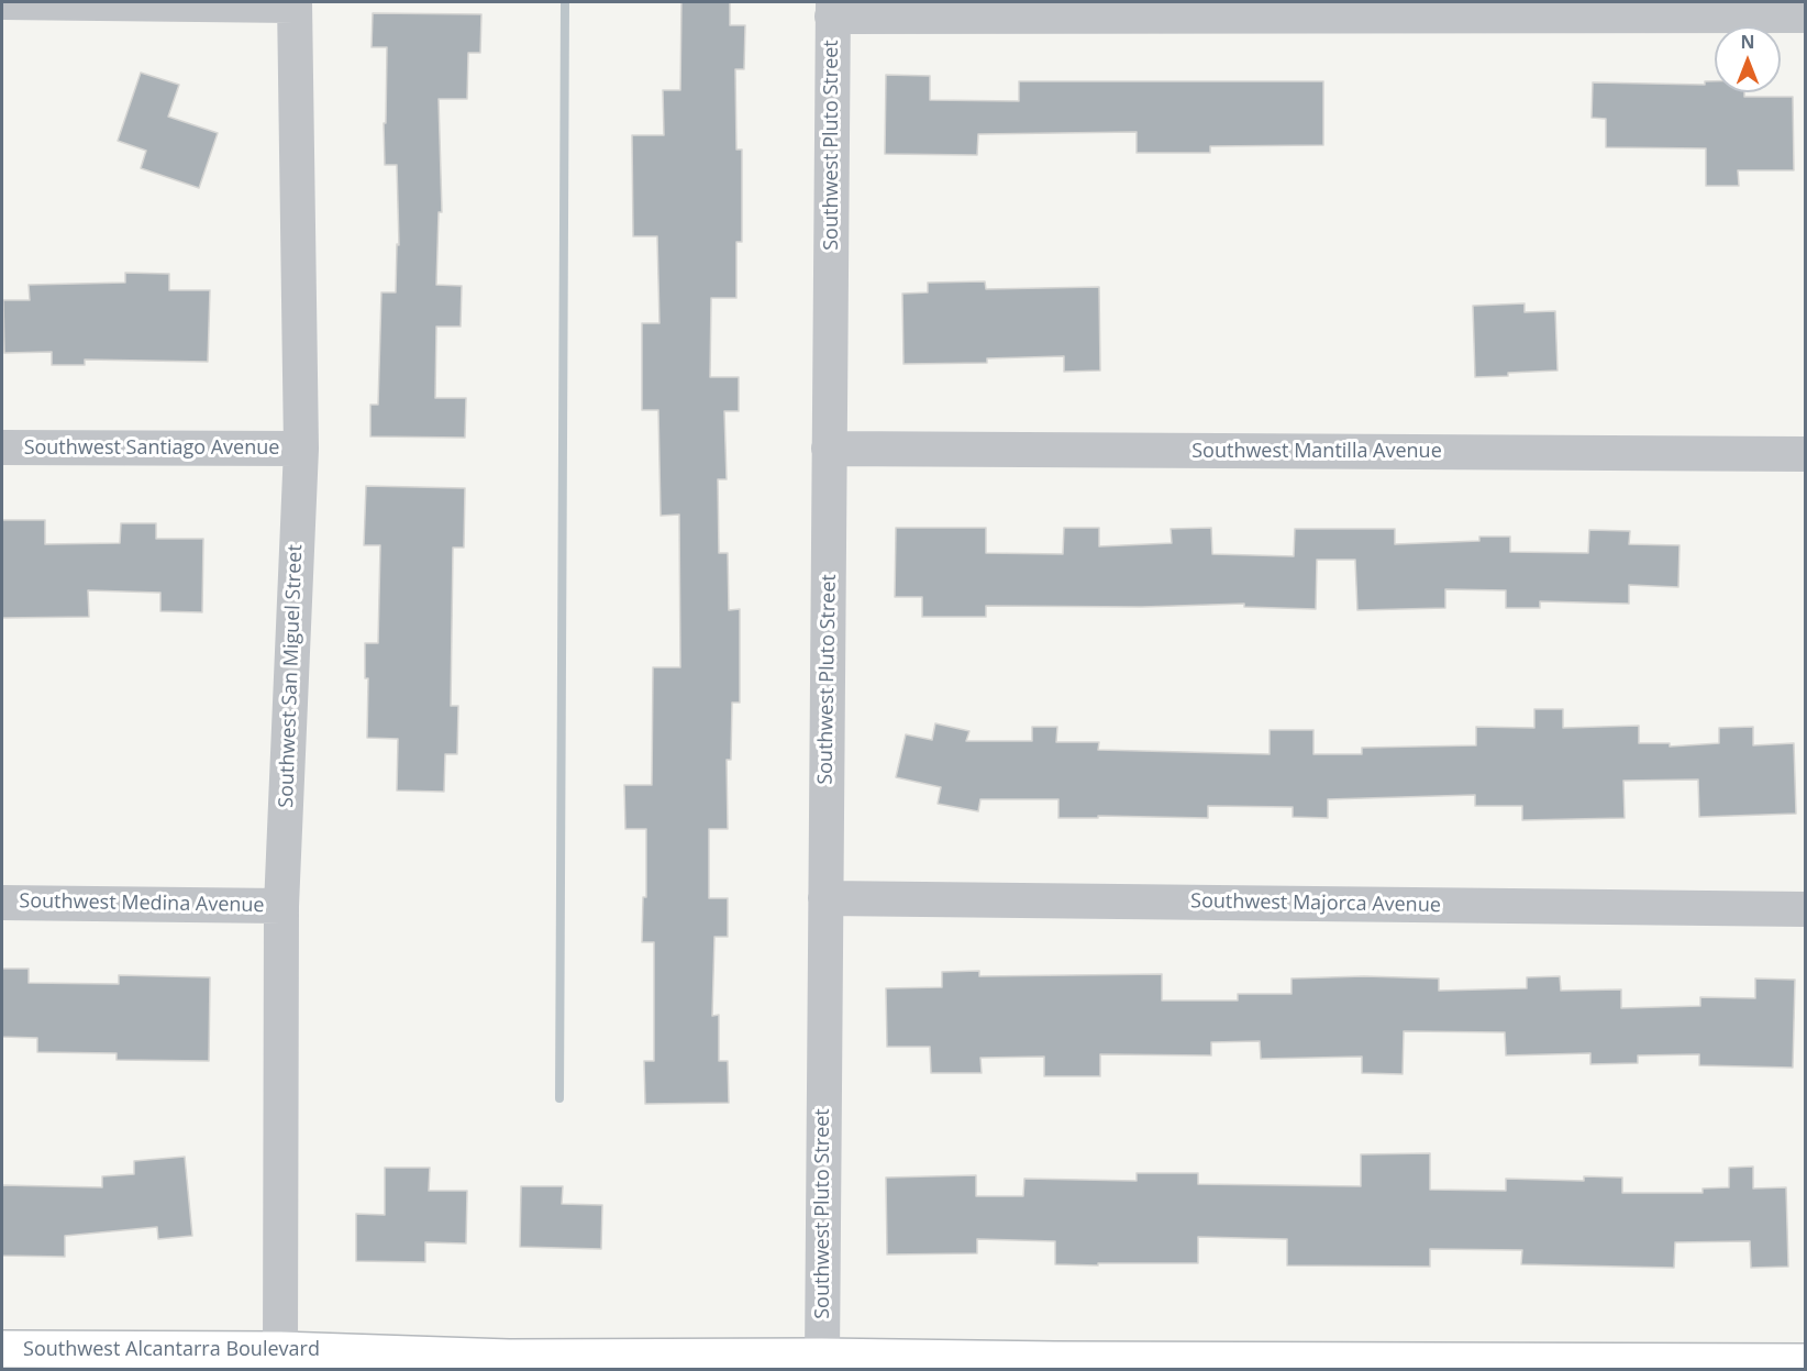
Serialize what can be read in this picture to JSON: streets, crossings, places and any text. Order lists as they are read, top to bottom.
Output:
{
  "streets": {
    "street": [
      "Southwest Pluto Street",
      "Southwest Santiago Avenue",
      "Southwest Mantilla Avenue",
      "Southwest San Miguel Street",
      "Southwest Medina Avenue",
      "Southwest Majorca Avenue",
      "Southwest Alcantarra Boulevard"
    ]
  },
  "crossings": [
    ["Southwest Pluto Street", "Southwest Mantilla Avenue"],
    ["Southwest Pluto Street", "Southwest Majorca Avenue"],
    ["Southwest Pluto Street", "Southwest Alcantarra Boulevard"],
    ["Southwest Santiago Avenue", "Southwest San Miguel Street"],
    ["Southwest San Miguel Street", "Southwest Medina Avenue"],
    ["Southwest San Miguel Street", "Southwest Alcantarra Boulevard"]
  ],
  "north": "top"
}
